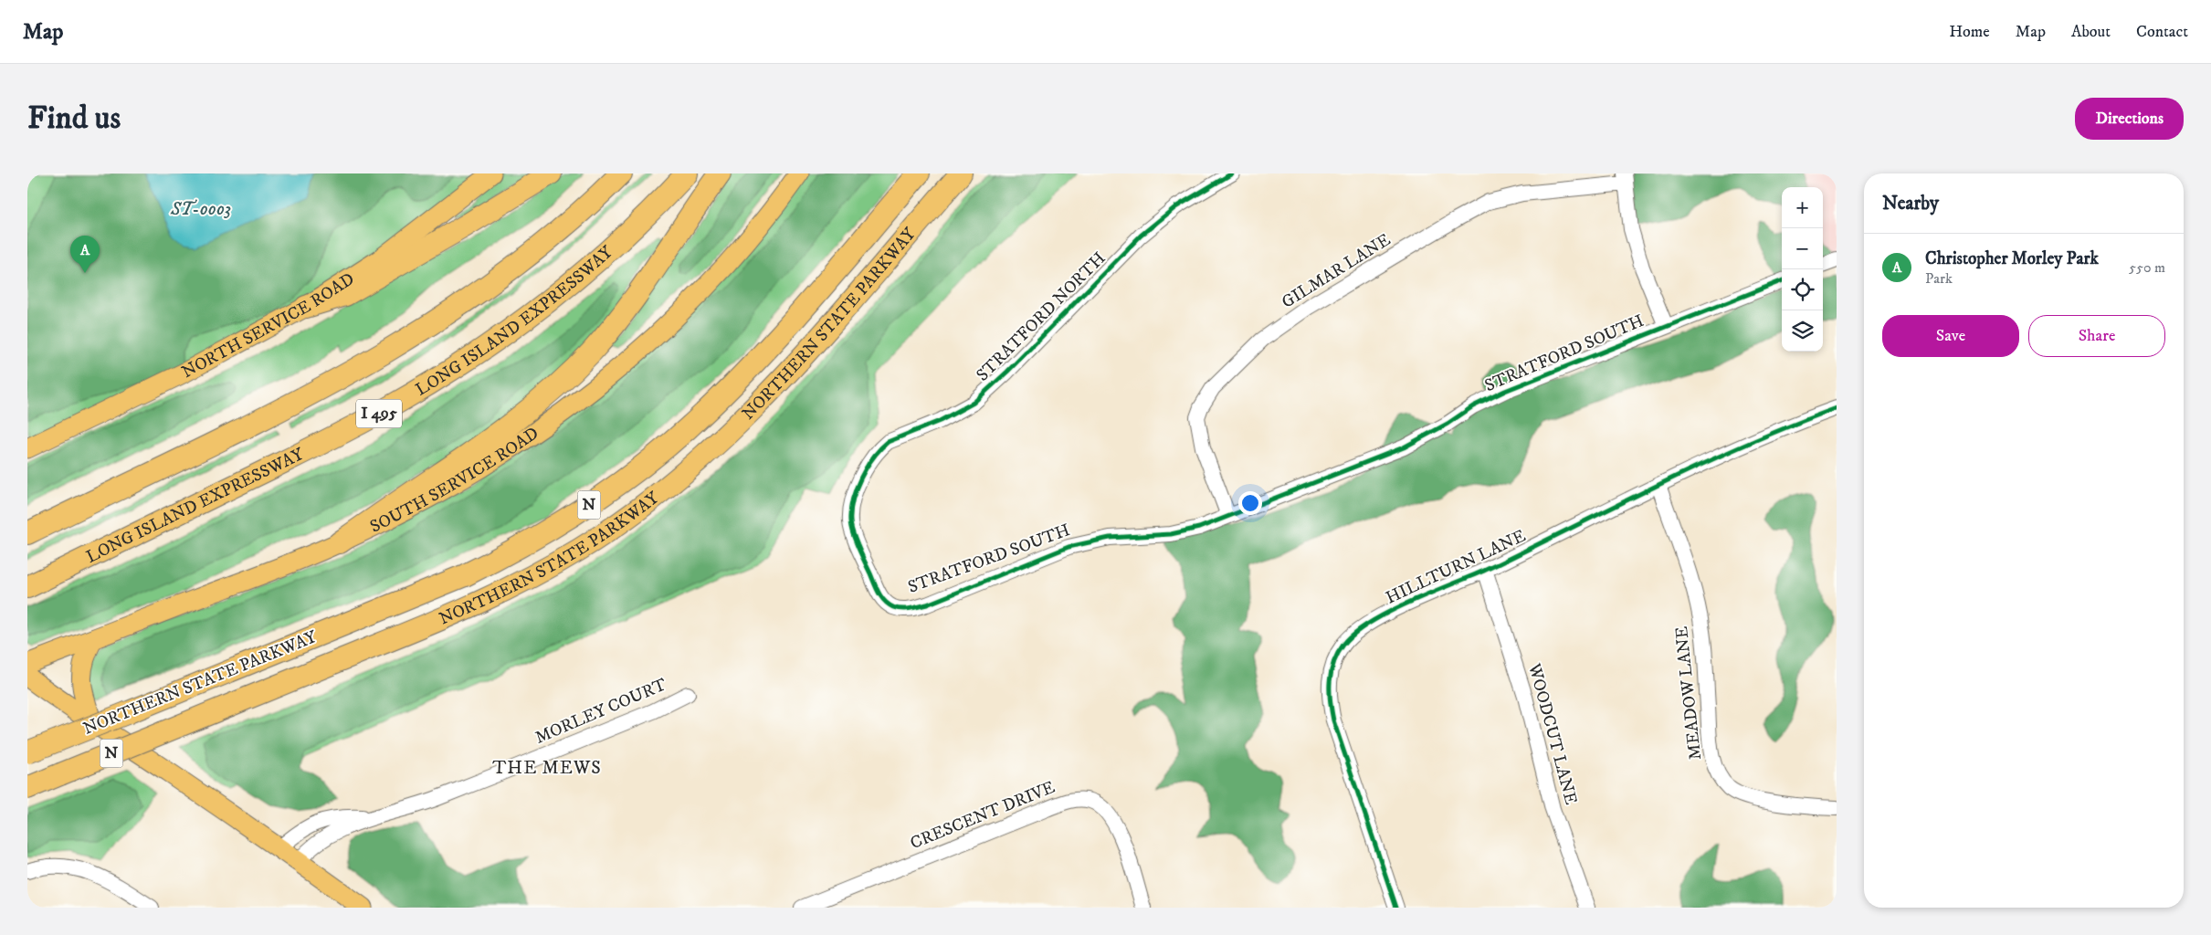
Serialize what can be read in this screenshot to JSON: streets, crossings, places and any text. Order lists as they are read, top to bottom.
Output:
{
  "streets": {
    "highway": [
      "LONG ISLAND EXPRESSWAY",
      "NORTHERN STATE PARKWAY",
      "I 495",
      "N"
    ],
    "main road": ["NORTH SERVICE ROAD", "SOUTH SERVICE ROAD"],
    "street": [
      "GILMAR LANE",
      "STRATFORD NORTH",
      "STRATFORD SOUTH",
      "HILLTURN LANE",
      "MEADOW LANE",
      "MORLEY COURT",
      "WOODCUT LANE",
      "CRESCENT DRIVE"
    ]
  },
  "crossings": [
    ["GILMAR LANE", "STRATFORD SOUTH"],
    ["STRATFORD NORTH", "STRATFORD SOUTH"],
    ["HILLTURN LANE", "MEADOW LANE"],
    ["HILLTURN LANE", "WOODCUT LANE"]
  ],
  "districts": ["THE MEWS"],
  "water": ["ST-0003"],
  "page": {
    "header": "Map",
    "nav": [
      "Home",
      "Map",
      "About",
      "Contact"
    ],
    "buttons": [
      "Directions",
      ["Save", "Share"]
    ],
    "title": "Find us",
    "heading": "Nearby",
    "map_buttons": ["+", "−"],
    "list": [
      {
        "mark": "A",
        "name": "Christopher Morley Park",
        "note": "Park",
        "value": "550 m"
      }
    ],
    "pins": "A"
  }
}
